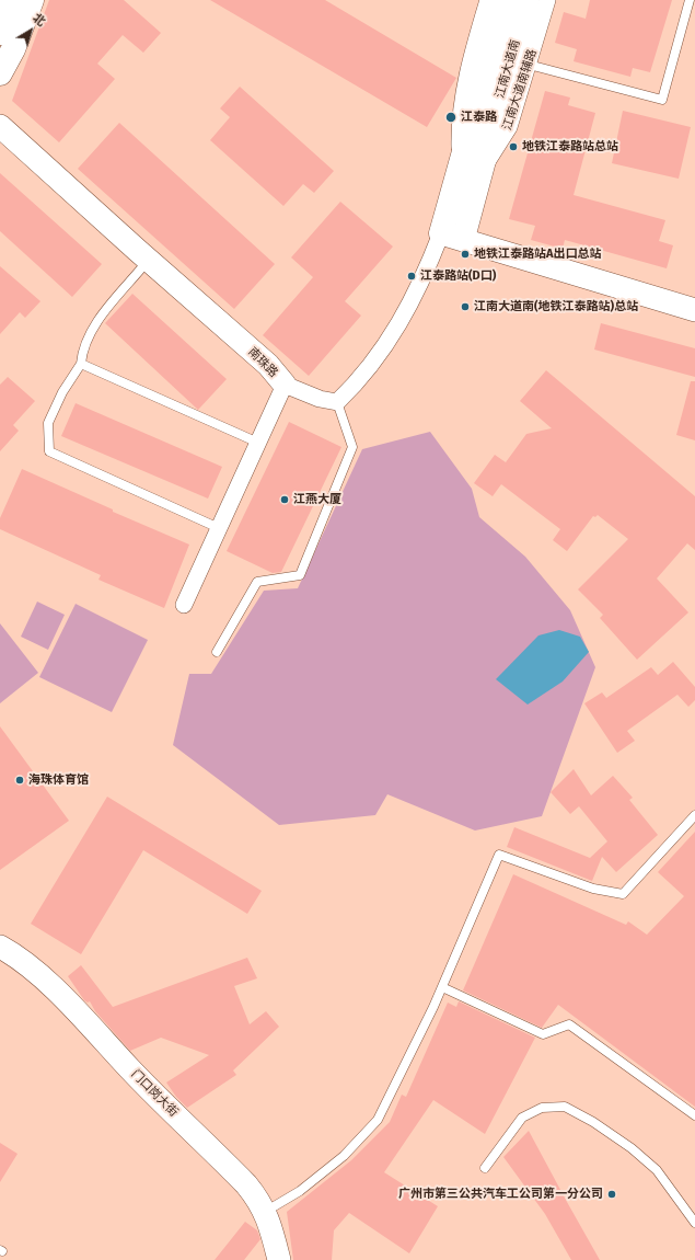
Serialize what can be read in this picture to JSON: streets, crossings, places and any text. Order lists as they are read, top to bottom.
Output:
{
  "streets": {
    "main road": ["江南大道南"],
    "street": ["江南大道南辅路", "南珠路", "门口岗大街"]
  },
  "crossings": [
    ["江南大道南", "江南大道南辅路"]
  ],
  "places": [
    "江泰路",
    "地铁江泰路站总站",
    "地铁江泰路站A出口总站",
    "江泰路站(D口)",
    "江南大道南(地铁江泰路站)总站",
    "江燕大厦",
    "海珠体育馆",
    "广州市第三公共汽车工公司第一分公司"
  ],
  "north": "top right"
}
